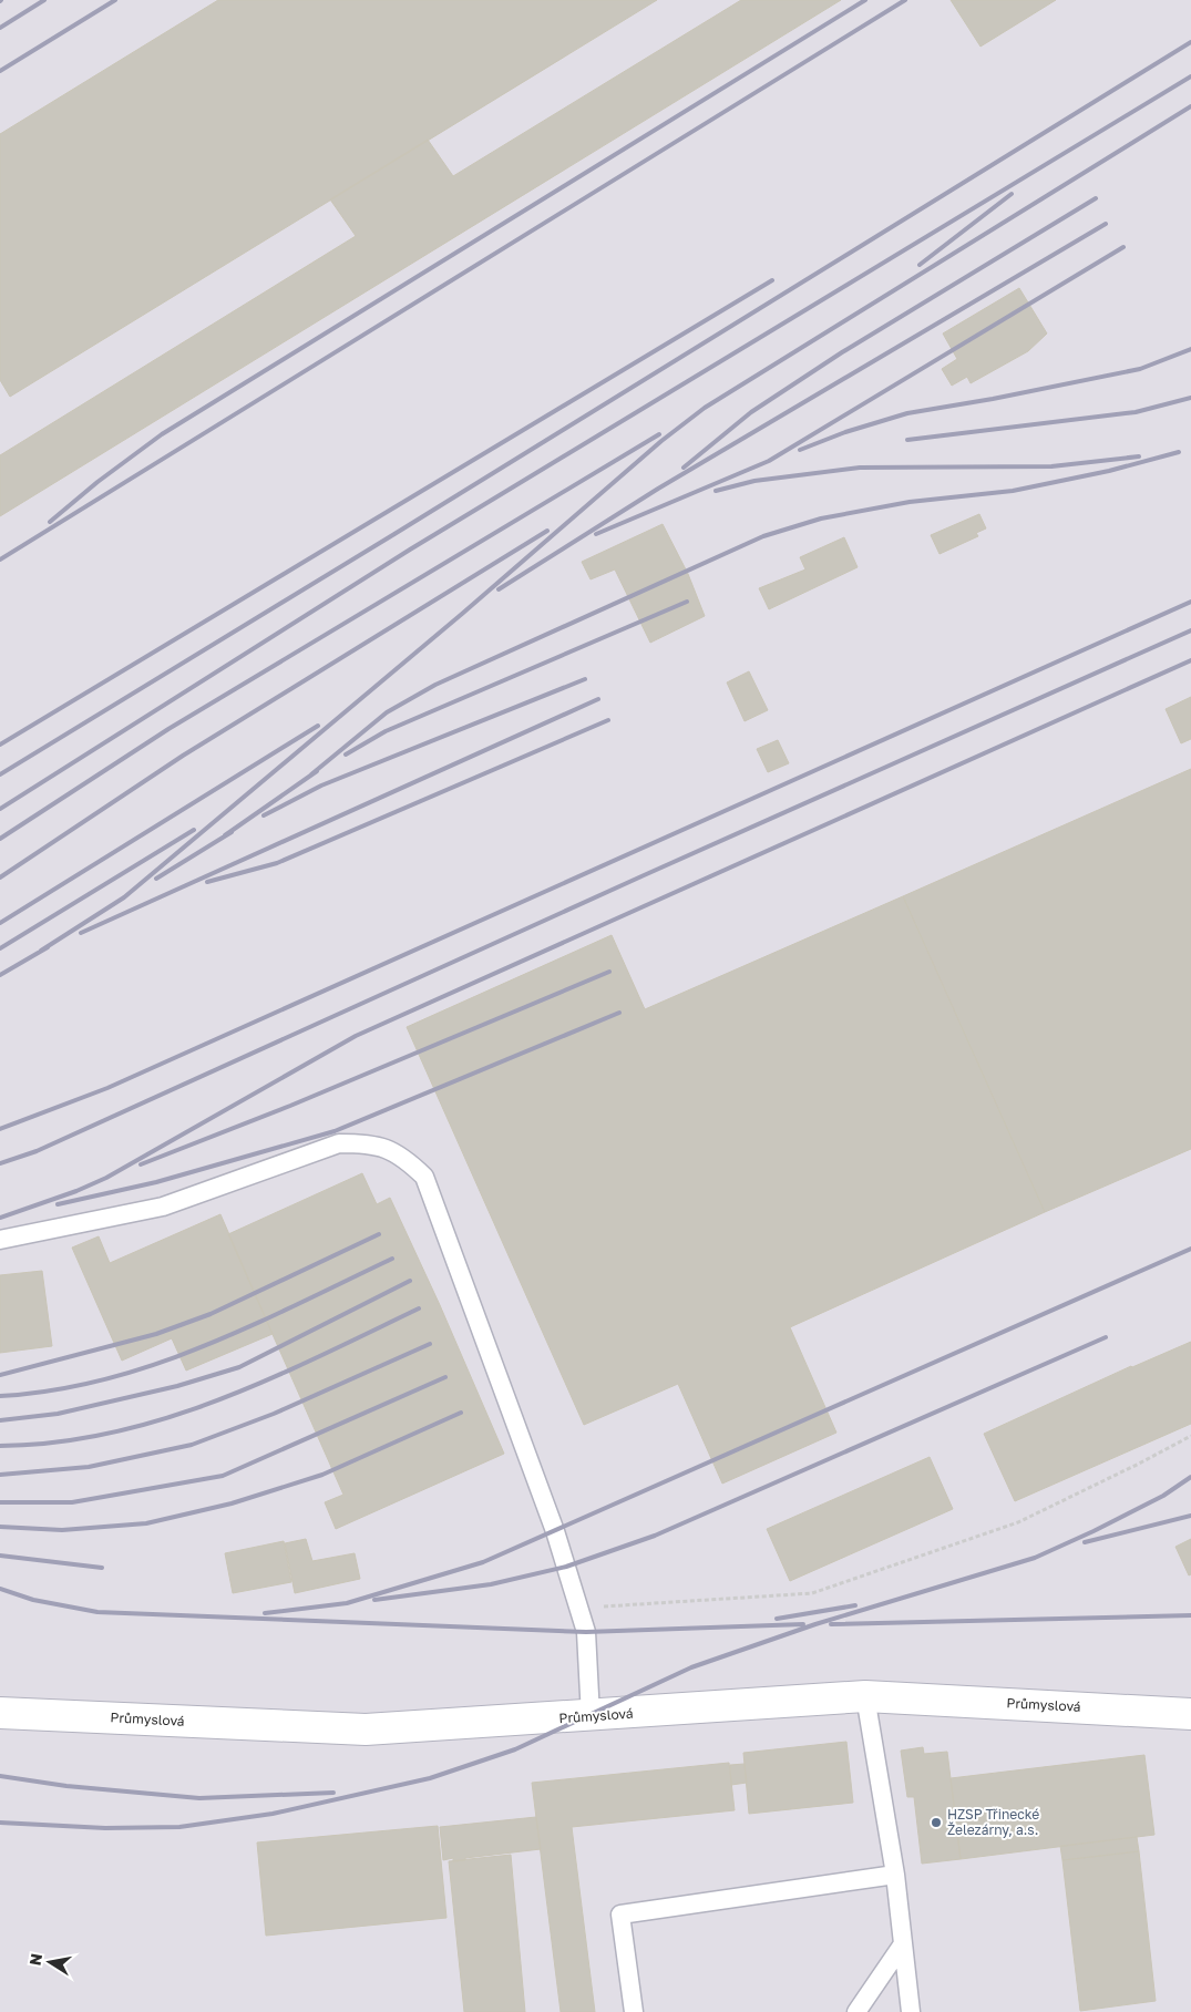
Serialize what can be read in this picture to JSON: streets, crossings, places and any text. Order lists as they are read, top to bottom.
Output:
{
  "streets": {
    "street": ["Průmyslová"]
  },
  "places": ["HZSP Třinecké Železárny, a.s."],
  "north": "left"
}
